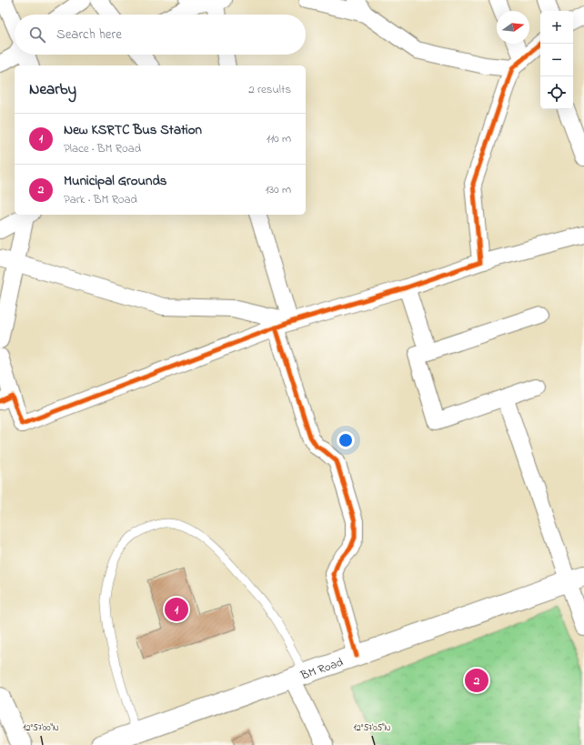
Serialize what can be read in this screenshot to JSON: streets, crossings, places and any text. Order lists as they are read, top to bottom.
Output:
{
  "streets": {
    "main road": ["BM Road"]
  },
  "north": "right",
  "page": {
    "map_buttons": ["+", "−"],
    "search": "Search here",
    "heading": ["Nearby", "2 results"],
    "list": [
      {
        "mark": "1",
        "name": "New KSRTC Bus Station",
        "note": "Place · BM Road",
        "value": "110 m"
      },
      {
        "mark": "2",
        "name": "Municipal Grounds",
        "note": "Park · BM Road",
        "value": "130 m"
      }
    ],
    "pins": ["1", "2"]
  },
  "coordinates": ["12°57'00\"N", "12°57'05\"N"]
}
